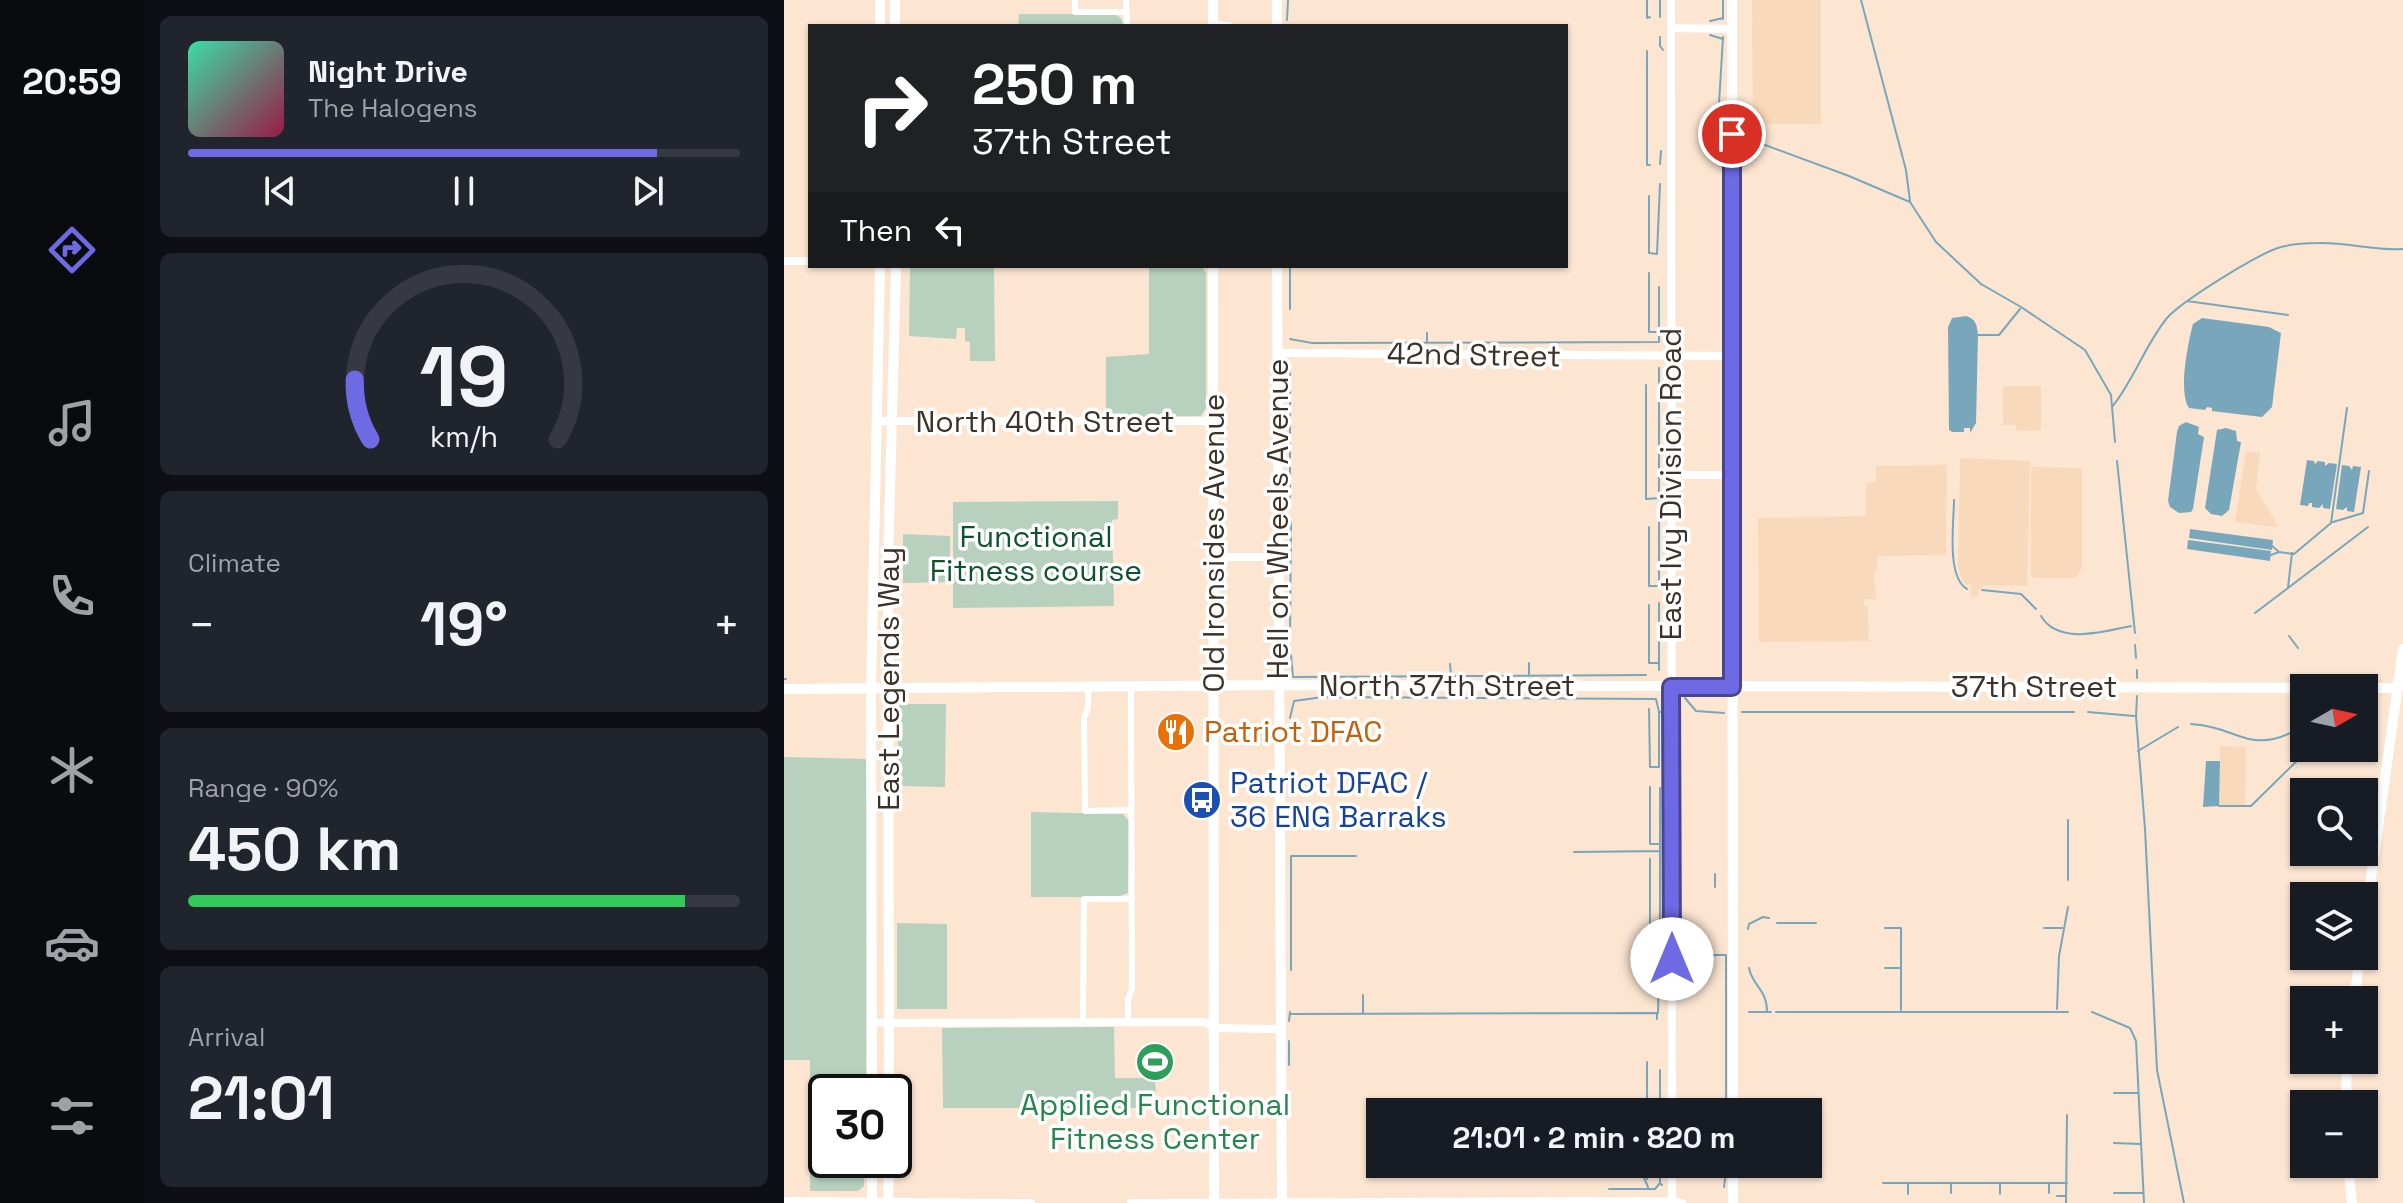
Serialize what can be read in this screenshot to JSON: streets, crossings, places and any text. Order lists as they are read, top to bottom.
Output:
{
  "streets": {
    "street": [
      "42nd Street",
      "North 40th Street",
      "East Ivy Division Road",
      "Hell on Wheels Avenue",
      "Old Ironsides Avenue",
      "East Legends Way",
      "North 37th Street",
      "37th Street"
    ]
  },
  "crossings": [
    ["42nd Street", "East Ivy Division Road"],
    ["42nd Street", "Hell on Wheels Avenue"],
    ["North 40th Street", "Old Ironsides Avenue"],
    ["North 40th Street", "East Legends Way"],
    ["East Ivy Division Road", "North 37th Street"],
    ["East Ivy Division Road", "37th Street"],
    ["Hell on Wheels Avenue", "North 37th Street"],
    ["Old Ironsides Avenue", "North 37th Street"],
    ["East Legends Way", "North 37th Street"],
    ["North 37th Street", "37th Street"]
  ],
  "parks": ["Functional Fitness course"],
  "places": {
    "restaurant": ["Patriot DFAC"],
    "bus stop": ["Patriot DFAC / 36 ENG Barraks"],
    "sports": ["Applied Functional Fitness Center"]
  },
  "north": "right",
  "page": {
    "tabs": "20:59",
    "turn": ["250 m", "37th Street"],
    "song": ["Night Drive", "The Halogens"],
    "then": "Then",
    "tile": [
      "Climate",
      ["Range · 90%", "450 km"],
      ["Arrival", "21:01"]
    ],
    "heat": ["−", "19°", "+"],
    "map_buttons": ["+", "−"],
    "limit": "30",
    "trip": "21:01 · 2 min · 820 m",
    "gauge": ["19", "km/h"]
  }
}
